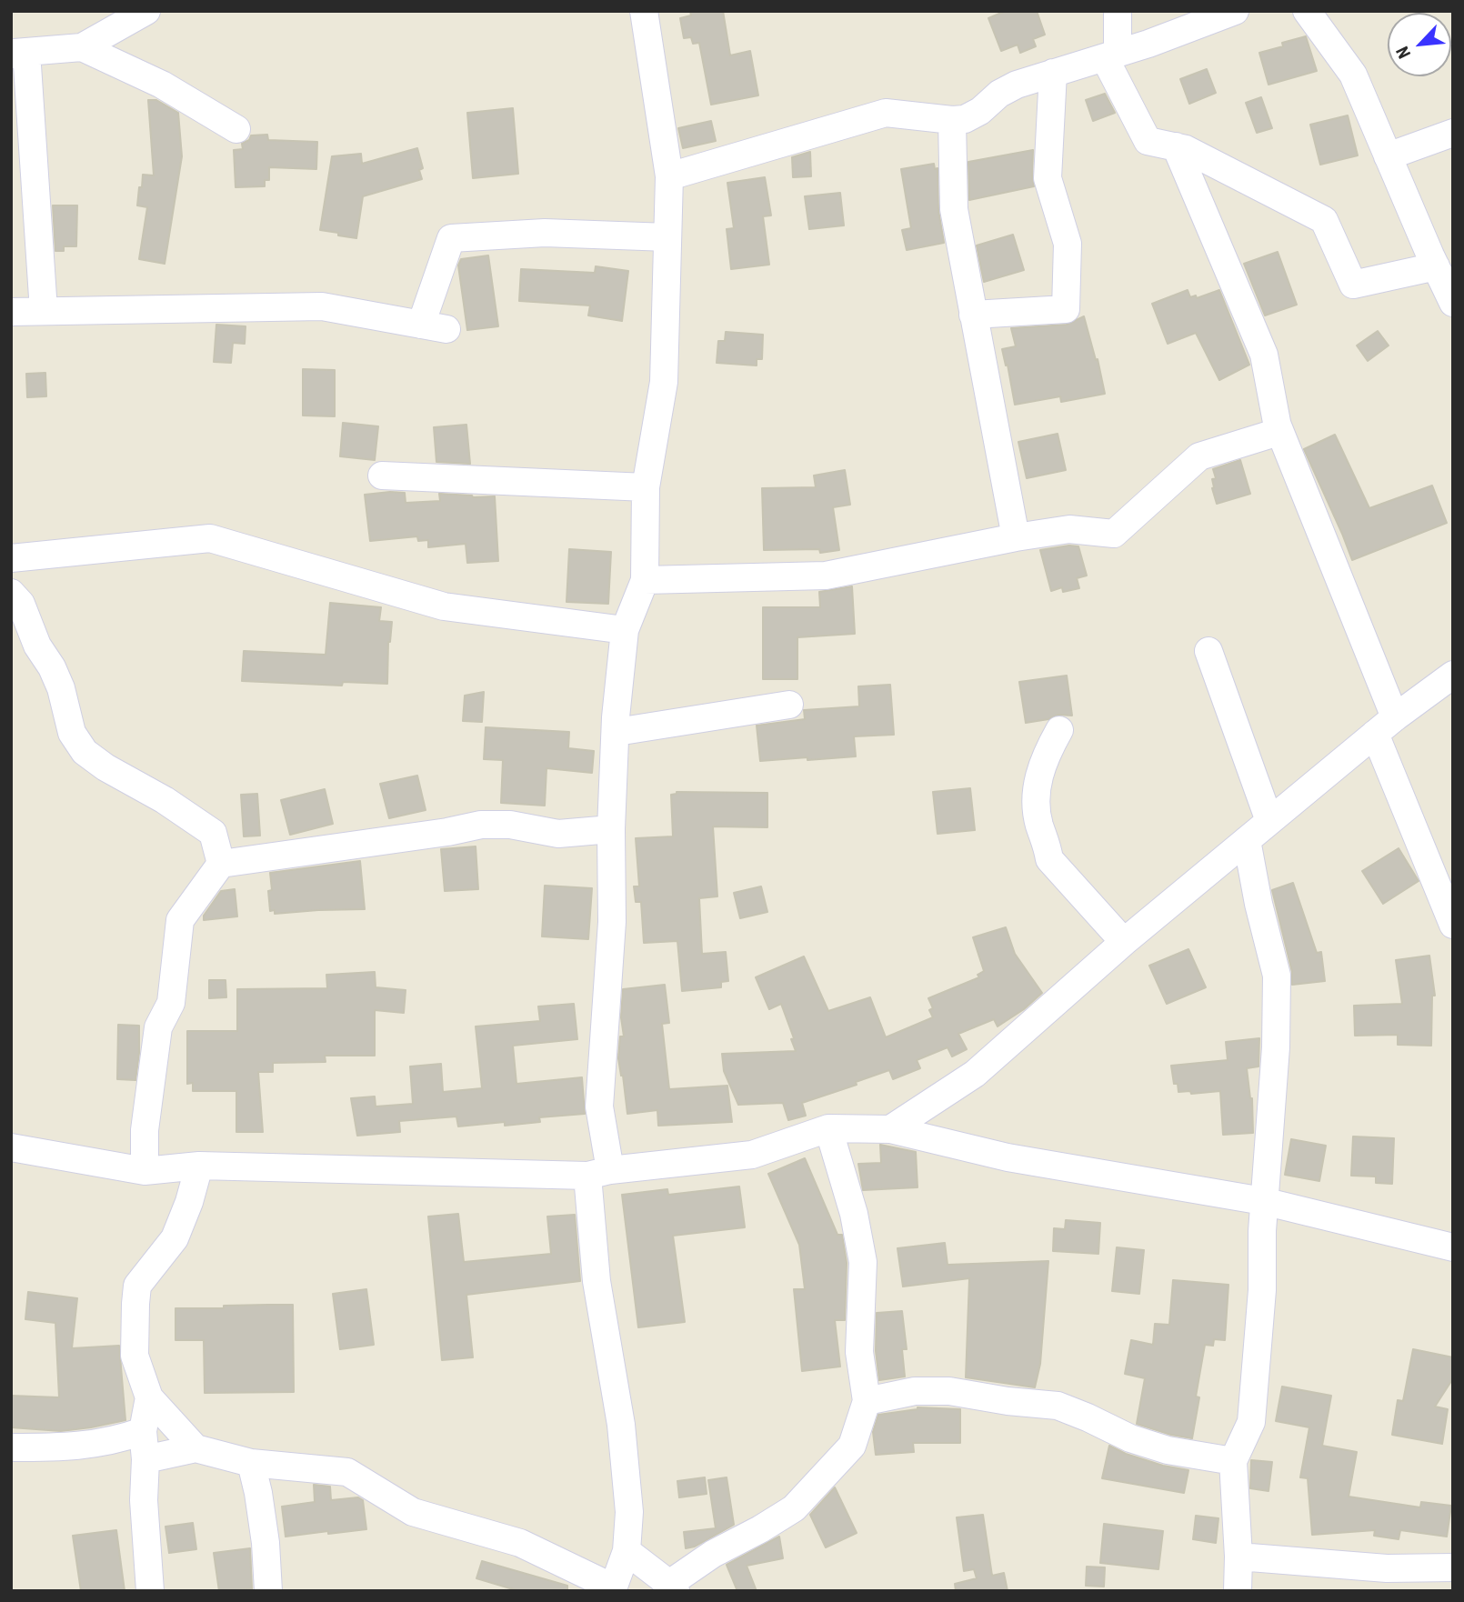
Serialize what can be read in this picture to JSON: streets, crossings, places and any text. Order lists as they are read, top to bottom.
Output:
{
  "north": "bottom left"
}
